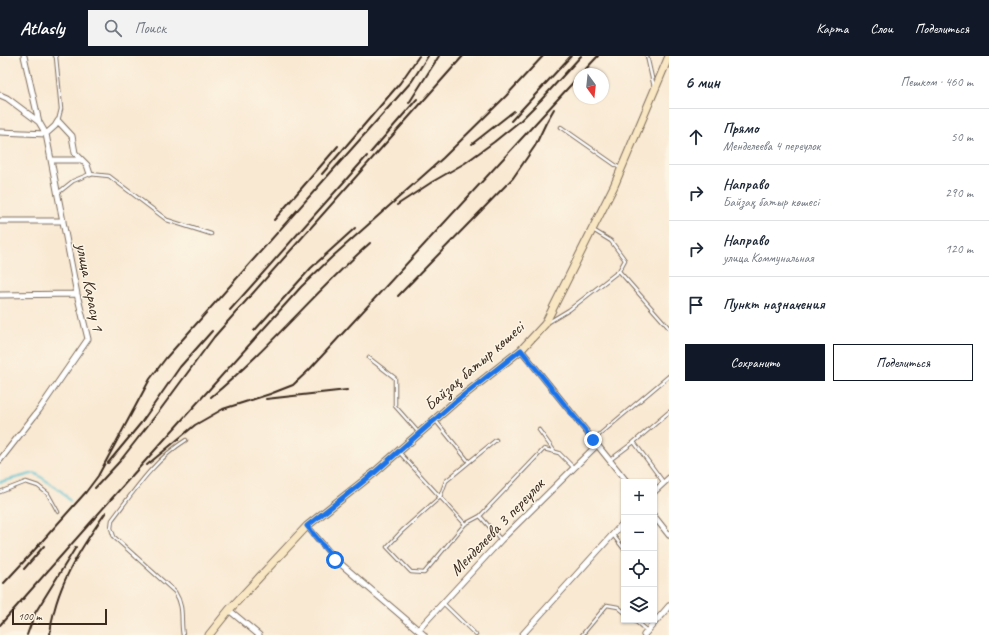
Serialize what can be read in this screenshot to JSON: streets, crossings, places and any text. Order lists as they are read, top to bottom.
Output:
{
  "streets": {
    "main road": ["Байзақ батыр көшесі"],
    "street": ["улица Карасу 1", "Менделеева 3 переулок"]
  },
  "scale_bar": "100 m",
  "north": "bottom",
  "page": {
    "header": "Atlasly",
    "search": "Поиск",
    "nav": ["Карта", "Слои", "Поделиться"],
    "heading": ["6 мин", "Пешком · 460 m"],
    "list": [
      ["Прямо", "Менделеева 4 переулок", "50 m"],
      ["Направо", "Байзақ батыр көшесі", "290 m"],
      ["Направо", "улица Коммунальная", "120 m"],
      "Пункт назначения"
    ],
    "buttons": ["Сохранить", "Поделиться"],
    "map_buttons": ["+", "−"],
    "scale": "100 m"
  }
}
